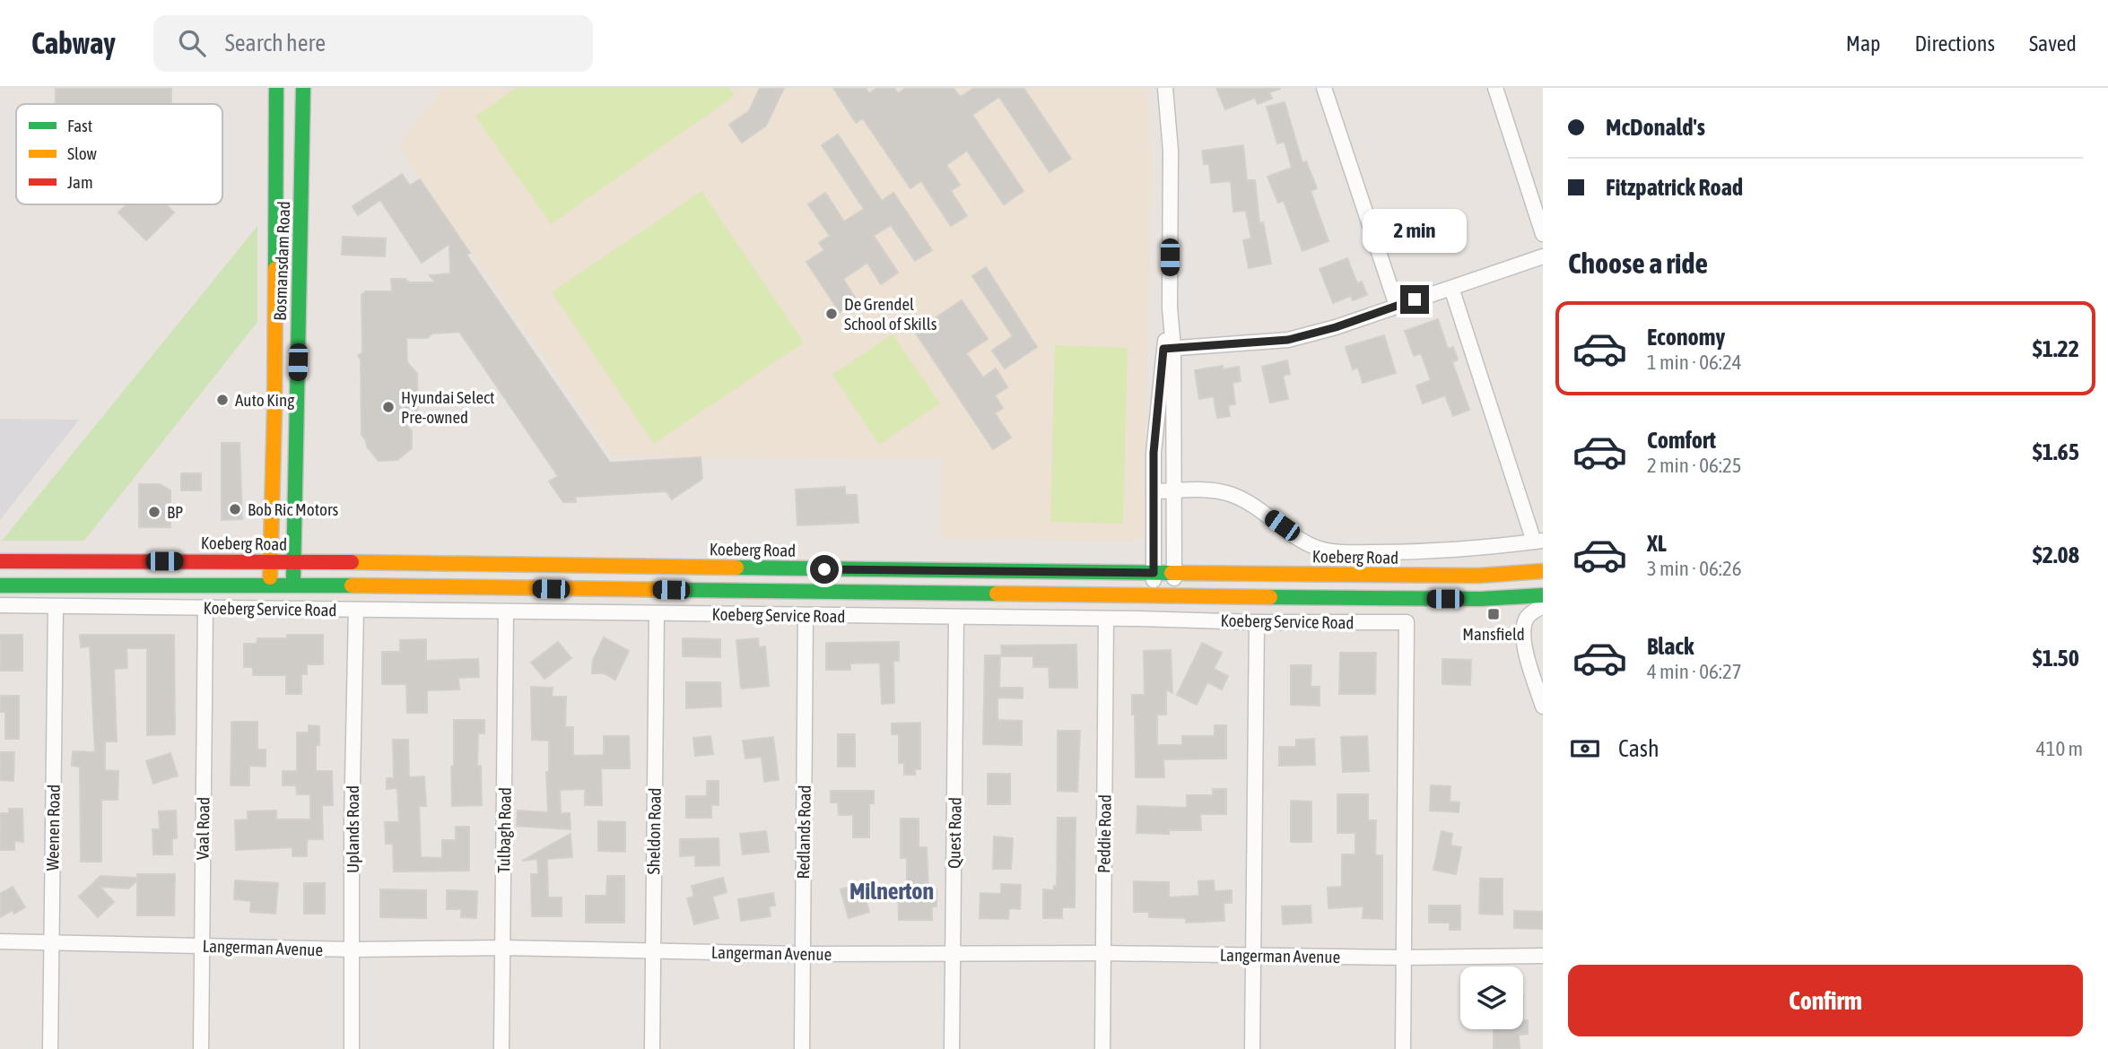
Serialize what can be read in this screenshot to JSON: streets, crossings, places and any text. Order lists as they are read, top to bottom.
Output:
{
  "streets": {
    "main road": ["Bosmansdam Road", "Koeberg Road"],
    "street": [
      "Koeberg Service Road",
      "Weenen Road",
      "Vaal Road",
      "Uplands Road",
      "Tulbagh Road",
      "Sheldon Road",
      "Redlands Road",
      "Quest Road",
      "Peddie Road",
      "Langerman Avenue"
    ]
  },
  "crossings": [
    ["Bosmansdam Road", "Koeberg Road"],
    ["Koeberg Service Road", "Weenen Road"],
    ["Koeberg Service Road", "Vaal Road"],
    ["Koeberg Service Road", "Uplands Road"],
    ["Koeberg Service Road", "Tulbagh Road"],
    ["Koeberg Service Road", "Sheldon Road"],
    ["Koeberg Service Road", "Redlands Road"],
    ["Koeberg Service Road", "Quest Road"],
    ["Koeberg Service Road", "Peddie Road"],
    ["Koeberg Service Road", "Langerman Avenue"],
    ["Weenen Road", "Langerman Avenue"],
    ["Vaal Road", "Langerman Avenue"],
    ["Uplands Road", "Langerman Avenue"],
    ["Tulbagh Road", "Langerman Avenue"],
    ["Sheldon Road", "Langerman Avenue"],
    ["Redlands Road", "Langerman Avenue"],
    ["Quest Road", "Langerman Avenue"],
    ["Peddie Road", "Langerman Avenue"]
  ],
  "districts": ["Milnerton"],
  "places": {
    "other": [
      "De Grendel School of Skills",
      "Auto King",
      "Hyundai Select Pre-owned",
      "Bob Ric Motors",
      "BP"
    ],
    "transit": ["Mansfield"]
  },
  "legend": ["Fast", "Slow", "Jam"],
  "page": {
    "header": "Cabway",
    "search": "Search here",
    "nav": ["Map", "Directions", "Saved"],
    "banner": ["McDonald's", "Fitzpatrick Road"],
    "bubble": "2 min",
    "heading": "Choose a ride",
    "list": [
      {
        "name": "Economy",
        "note": "1 min · 06:24",
        "value": "$1.22"
      },
      {
        "name": "Comfort",
        "note": "2 min · 06:25",
        "value": "$1.65"
      },
      {
        "name": "XL",
        "note": "3 min · 06:26",
        "value": "$2.08"
      },
      {
        "name": "Black",
        "note": "4 min · 06:27",
        "value": "$1.50"
      }
    ],
    "pay": ["Cash", "410 m"],
    "buttons": "Confirm"
  }
}
